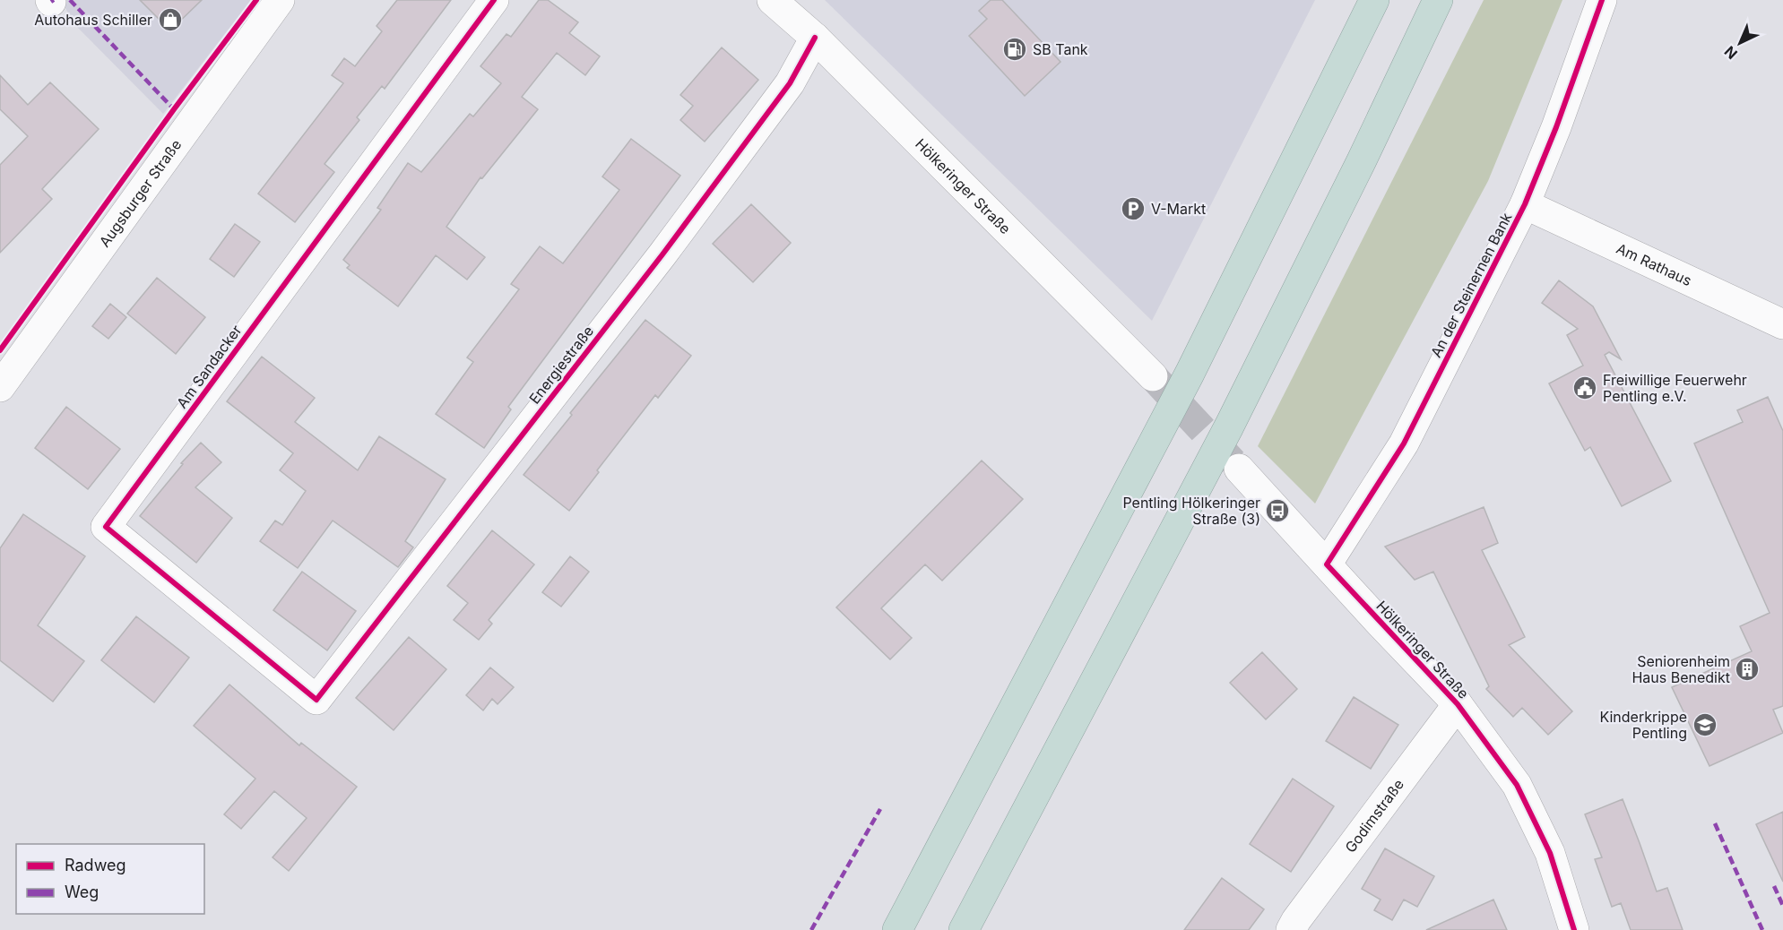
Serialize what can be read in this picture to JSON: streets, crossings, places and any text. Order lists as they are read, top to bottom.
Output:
{
  "streets": {
    "street": [
      "Hölkeringer Straße",
      "Augsburger Straße",
      "Am Rathaus",
      "An der Steinernen Bank",
      "Energiestraße",
      "Am Sandacker",
      "Godimstraße"
    ]
  },
  "crossings": [
    ["Hölkeringer Straße", "An der Steinernen Bank"],
    ["Hölkeringer Straße", "Energiestraße"],
    ["Hölkeringer Straße", "Godimstraße"],
    ["Am Rathaus", "An der Steinernen Bank"],
    ["Energiestraße", "Am Sandacker"]
  ],
  "places": {
    "shop": ["Autohaus Schiller"],
    "fuel station": ["SB Tank"],
    "parking": ["V-Markt"],
    "public building": ["Freiwillige Feuerwehr Pentling e.V."],
    "bus stop": ["Pentling Hölkeringer Straße (3)"],
    "building": ["Seniorenheim Haus Benedikt"],
    "school or university": ["Kinderkrippe Pentling"]
  },
  "legend": ["Radweg", "Weg"],
  "north": "bottom left"
}
